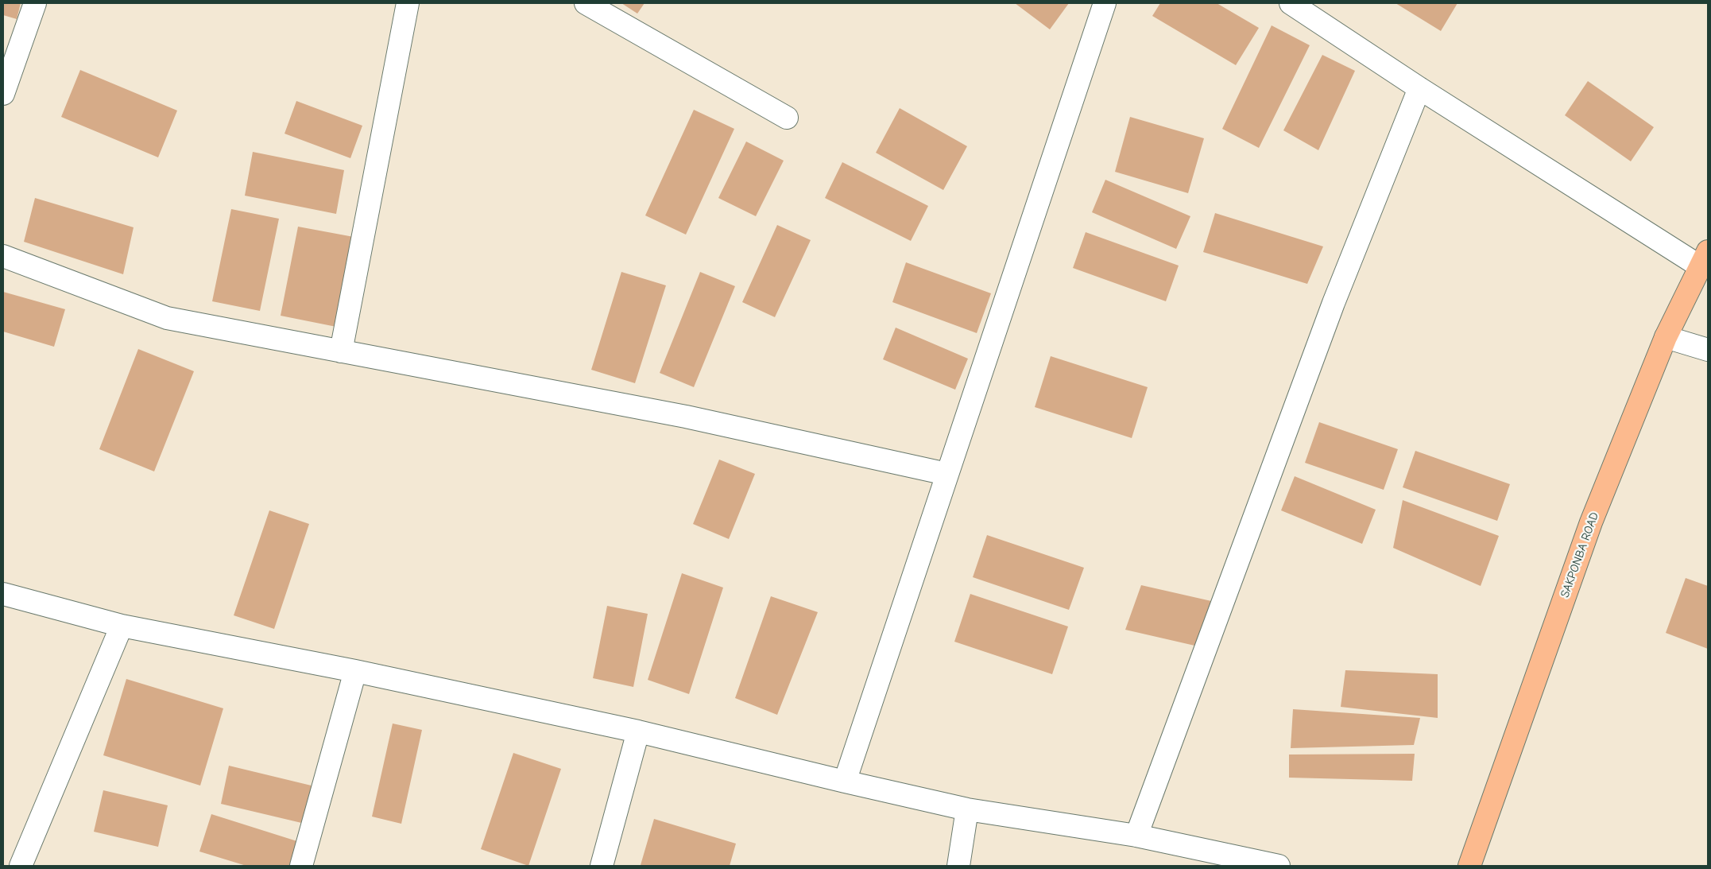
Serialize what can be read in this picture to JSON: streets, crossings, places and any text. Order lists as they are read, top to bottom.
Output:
{
  "streets": {
    "main road": ["SAKPONBA ROAD"]
  }
}
